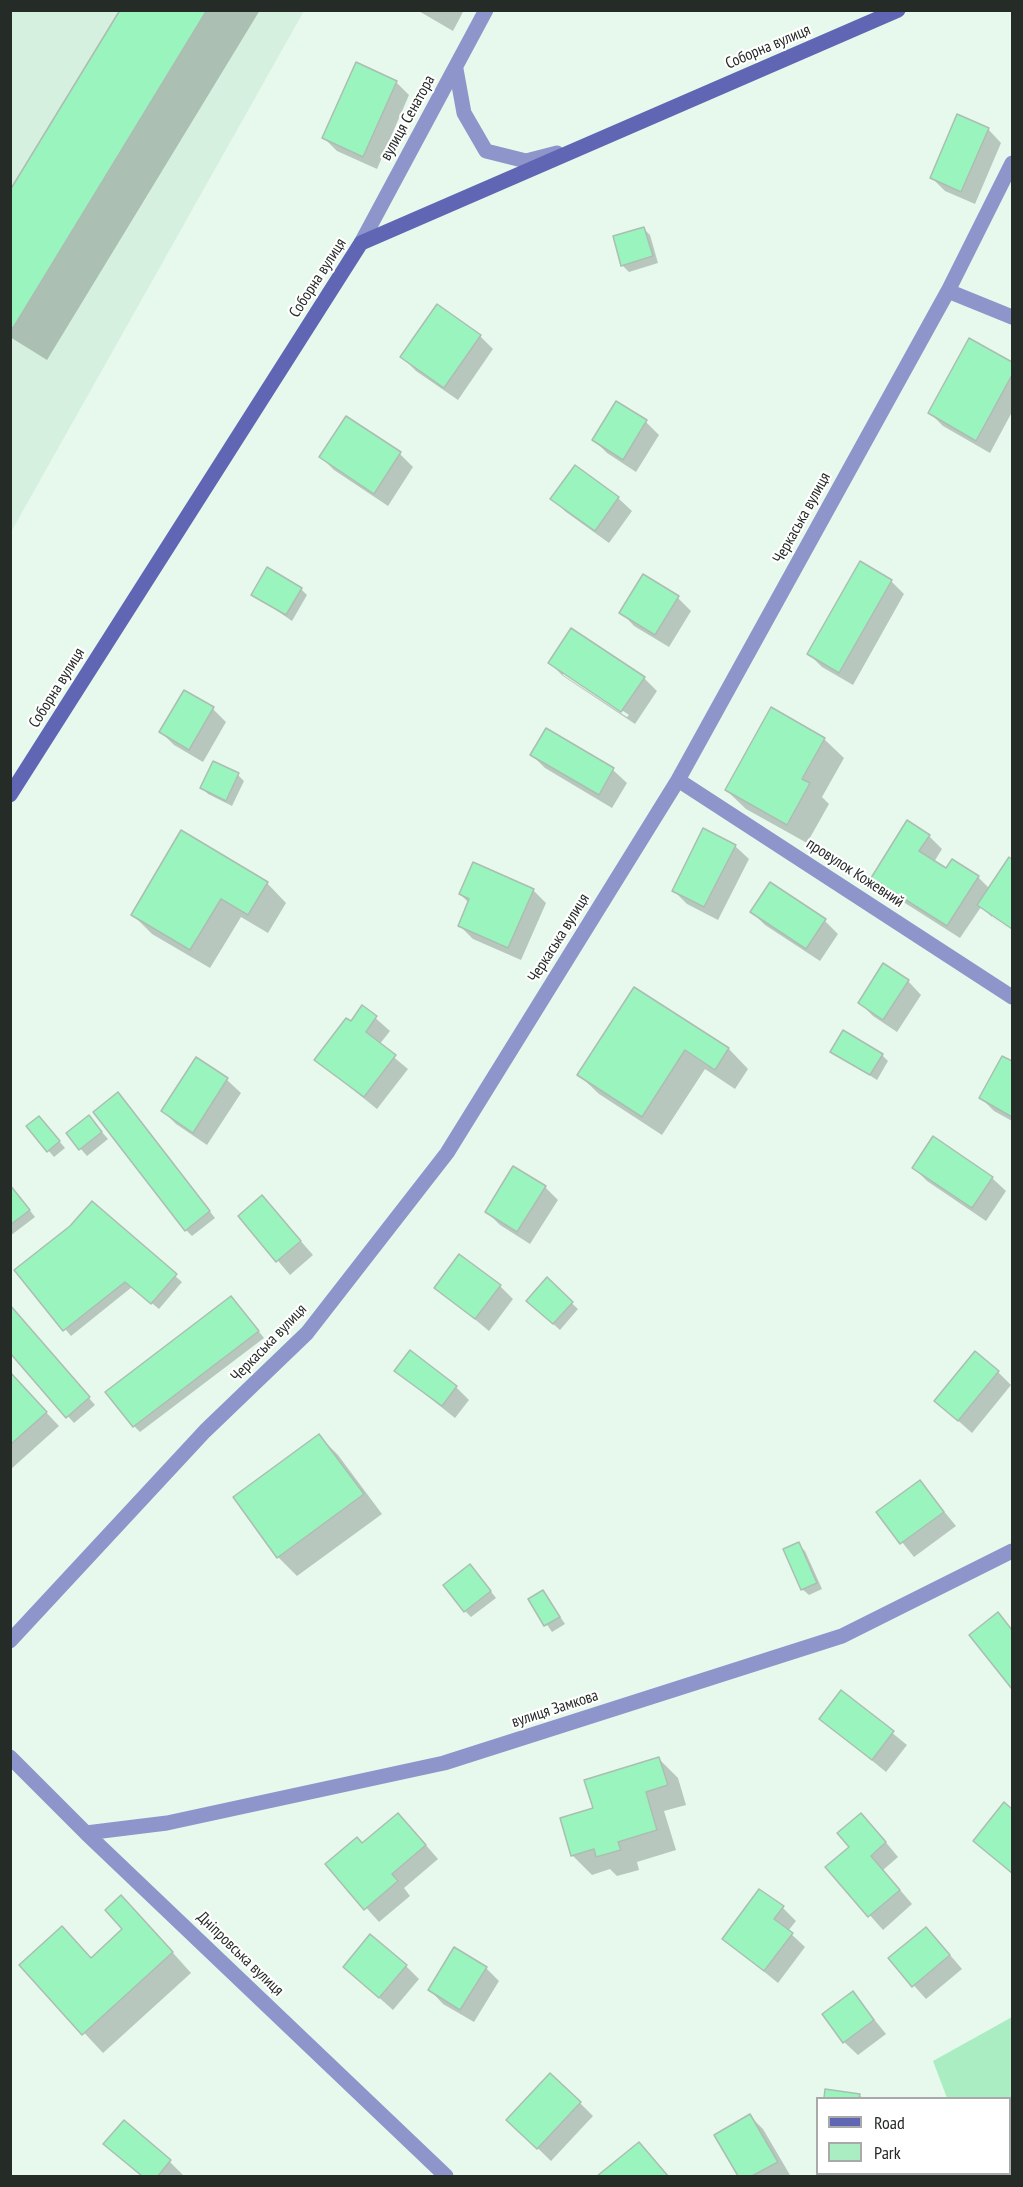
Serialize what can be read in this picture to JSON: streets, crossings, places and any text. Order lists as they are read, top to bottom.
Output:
{
  "streets": {
    "main road": ["Соборна вулиця"],
    "street": [
      "вулиця Сенатора",
      "Черкаська вулиця",
      "провулок Кожевний",
      "вулиця Замкова",
      "Дніпровська вулиця"
    ]
  },
  "crossings": [
    ["Соборна вулиця", "вулиця Сенатора"],
    ["Черкаська вулиця", "провулок Кожевний"],
    ["вулиця Замкова", "Дніпровська вулиця"]
  ],
  "legend": ["Road", "Park"]
}
